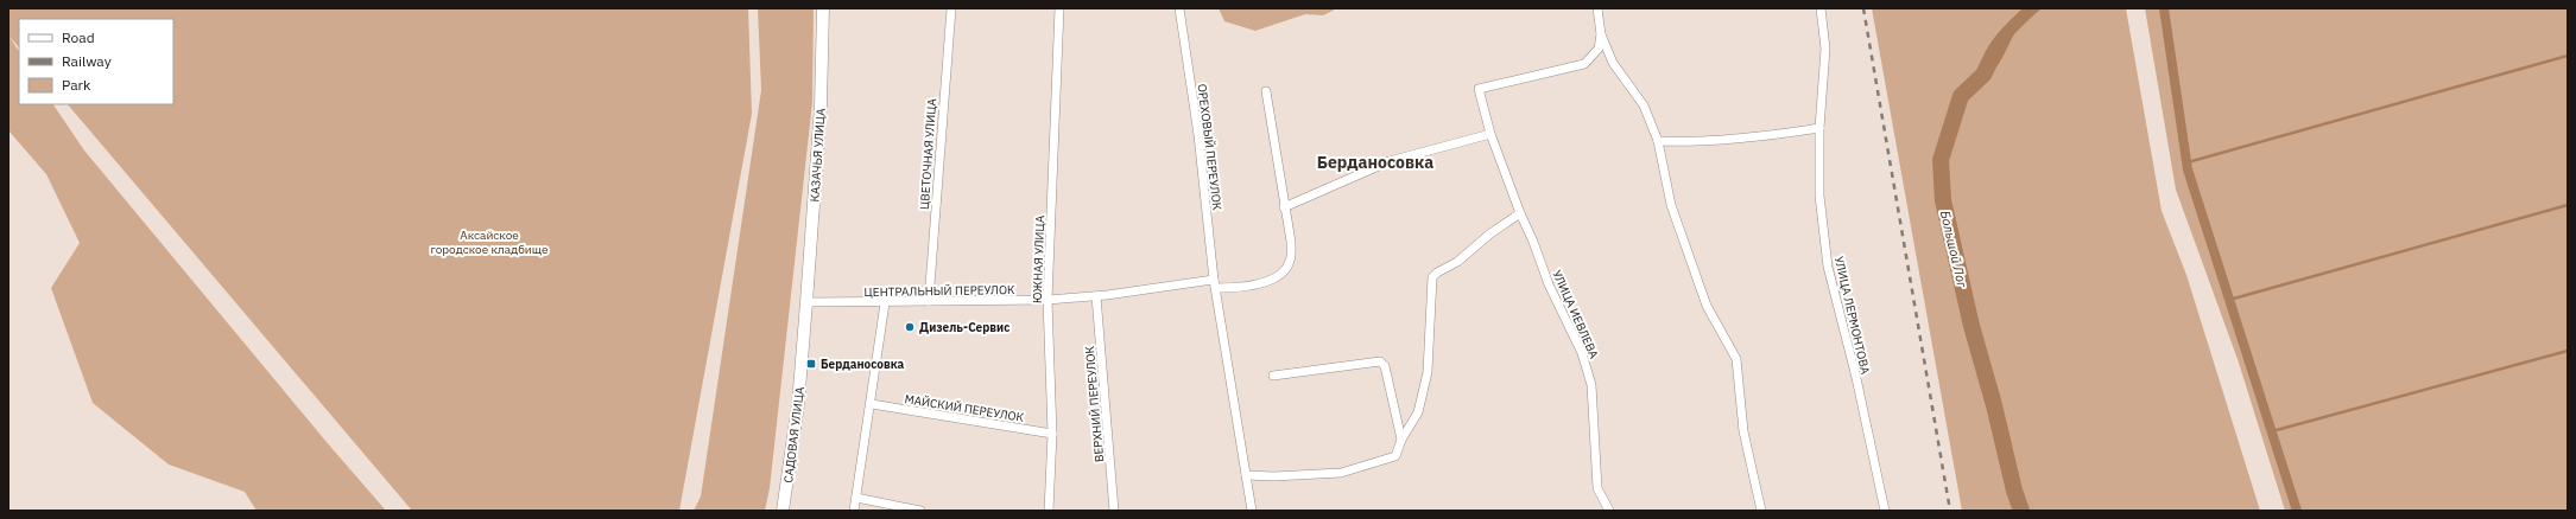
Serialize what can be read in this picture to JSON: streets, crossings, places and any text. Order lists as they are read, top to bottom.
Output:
{
  "streets": {
    "main road": ["КАЗАЧЬЯ УЛИЦА", "САДОВАЯ УЛИЦА"],
    "street": [
      "ОРЕХОВЫЙ ПЕРЕУЛОК",
      "ЦВЕТОЧНАЯ УЛИЦА",
      "ЮЖНАЯ УЛИЦА",
      "ЦЕНТРАЛЬНЫЙ ПЕРЕУЛОК",
      "УЛИЦА ИЕВЛЕВА",
      "УЛИЦА ЛЕРМОНТОВА",
      "ВЕРХНИЙ ПЕРЕУЛОК",
      "МАЙСКИЙ ПЕРЕУЛОК"
    ]
  },
  "crossings": [
    ["ОРЕХОВЫЙ ПЕРЕУЛОК", "ЦЕНТРАЛЬНЫЙ ПЕРЕУЛОК"],
    ["ЦВЕТОЧНАЯ УЛИЦА", "ЦЕНТРАЛЬНЫЙ ПЕРЕУЛОК"],
    ["КАЗАЧЬЯ УЛИЦА", "ЦЕНТРАЛЬНЫЙ ПЕРЕУЛОК"],
    ["КАЗАЧЬЯ УЛИЦА", "САДОВАЯ УЛИЦА"],
    ["ЮЖНАЯ УЛИЦА", "ЦЕНТРАЛЬНЫЙ ПЕРЕУЛОК"],
    ["ЮЖНАЯ УЛИЦА", "МАЙСКИЙ ПЕРЕУЛОК"],
    ["ЦЕНТРАЛЬНЫЙ ПЕРЕУЛОК", "ВЕРХНИЙ ПЕРЕУЛОК"],
    ["ЦЕНТРАЛЬНЫЙ ПЕРЕУЛОК", "САДОВАЯ УЛИЦА"]
  ],
  "districts": ["Берданосовка"],
  "water": ["Большой Лог"],
  "parks": ["Аксайское городское кладбище"],
  "places": {
    "other": ["Дизель-Сервис"],
    "transit": ["Берданосовка"]
  },
  "legend": ["Road", "Railway", "Park"]
}
